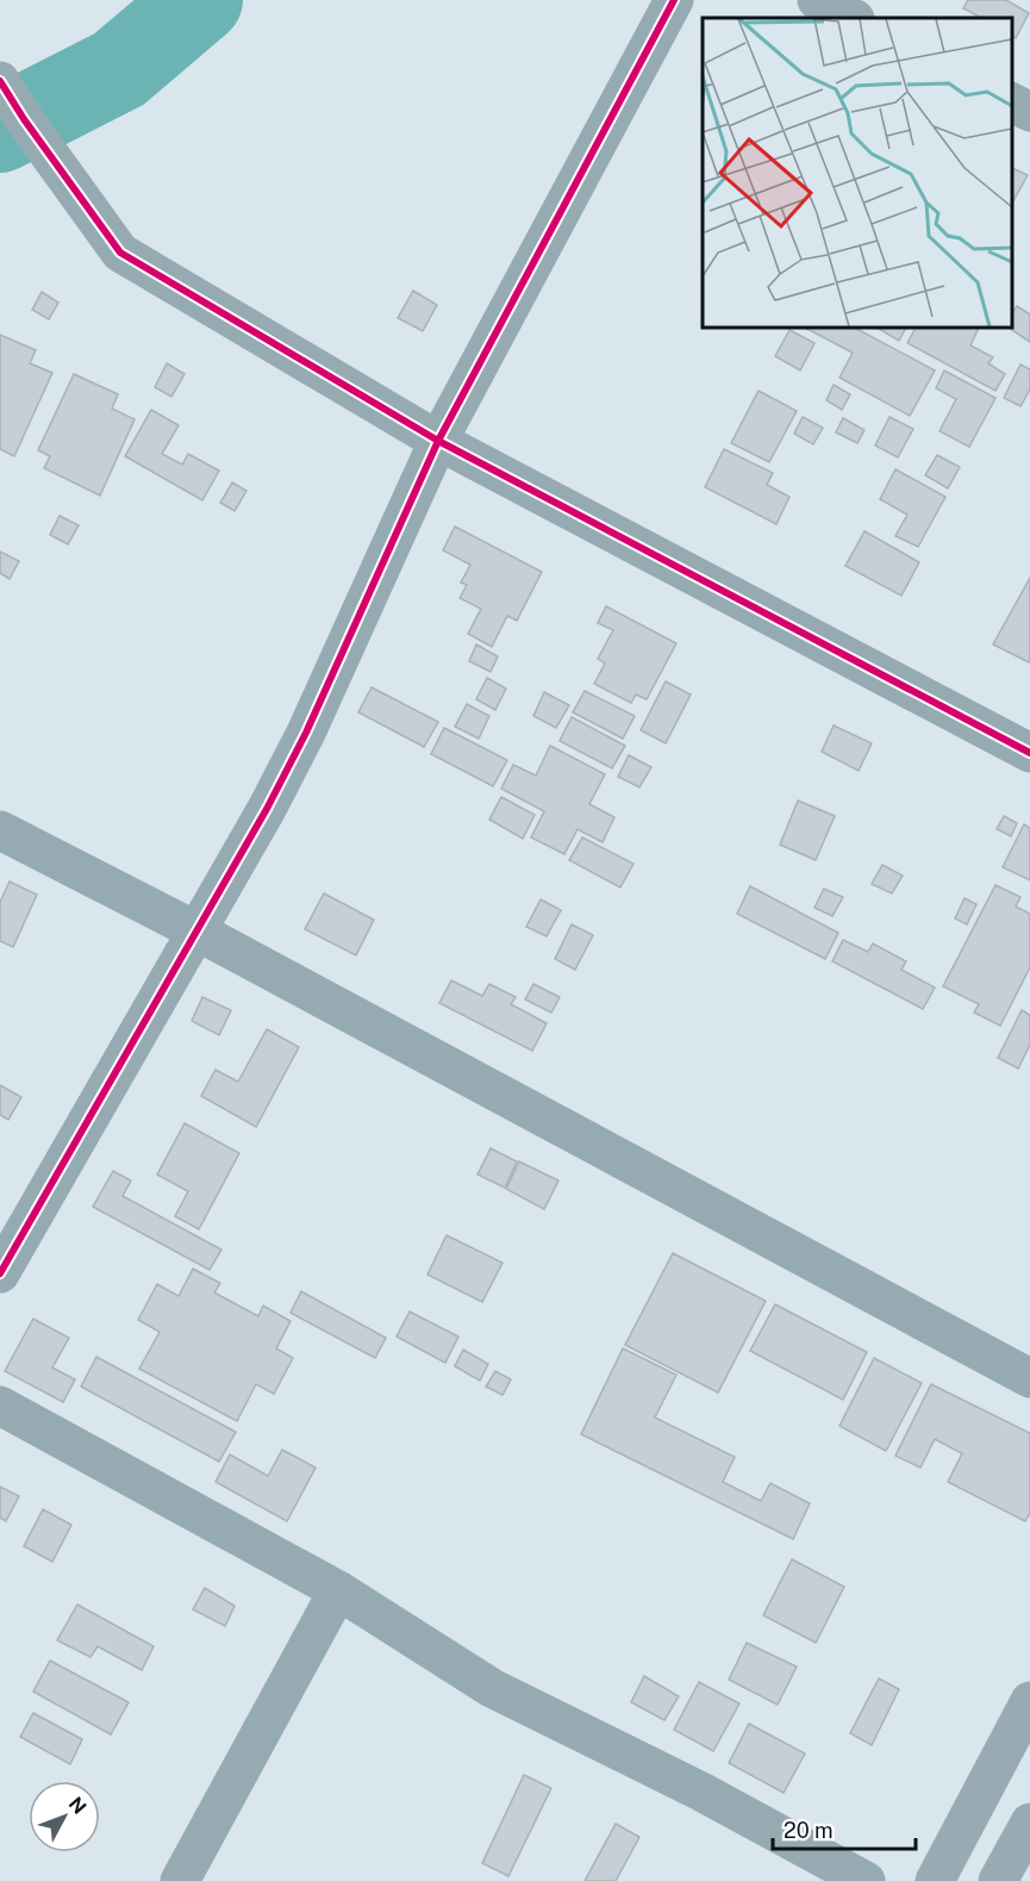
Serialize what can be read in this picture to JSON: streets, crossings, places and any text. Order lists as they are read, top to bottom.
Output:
{
  "scale_bar": "20 m",
  "north": "top right"
}
